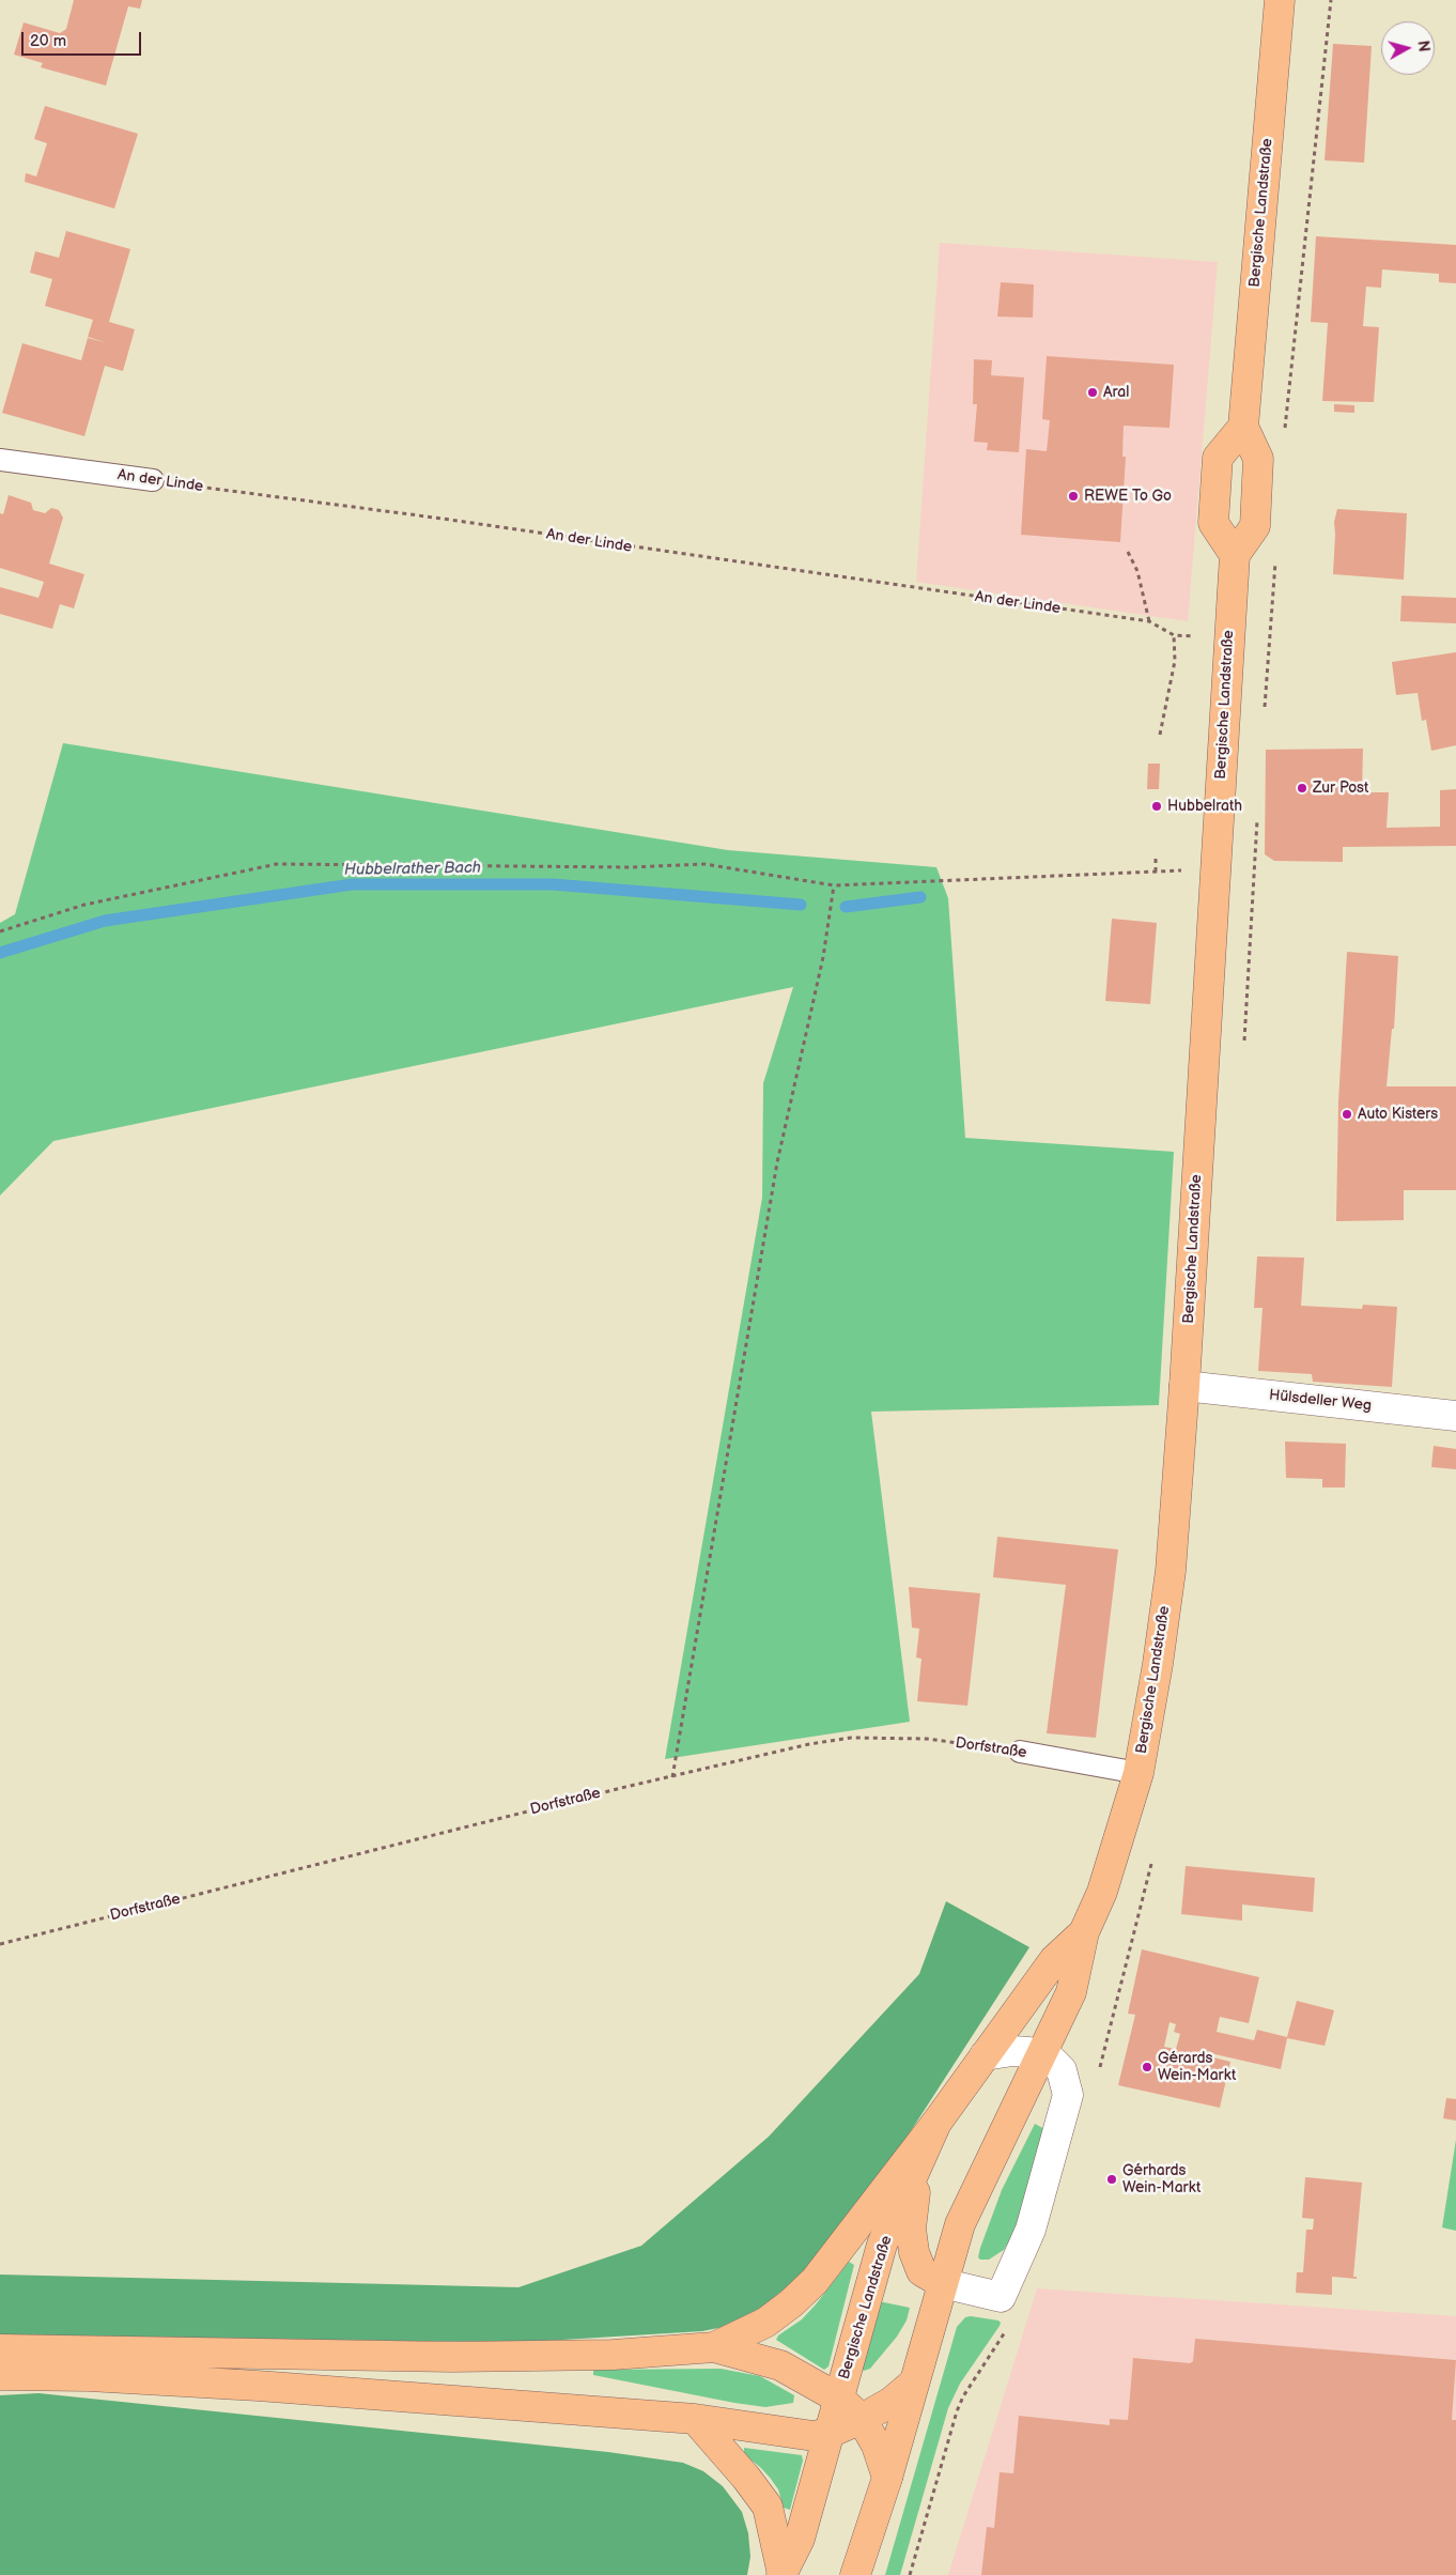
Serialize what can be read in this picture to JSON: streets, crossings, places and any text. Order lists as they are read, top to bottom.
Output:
{
  "streets": {
    "main road": ["Bergische Landstraße"],
    "street": ["Hülsdeller Weg"],
    "lane": ["An der Linde", "Dorfstraße"]
  },
  "crossings": [
    ["Bergische Landstraße", "Hülsdeller Weg"],
    ["Bergische Landstraße", "Dorfstraße"]
  ],
  "water": ["Hubbelrather Bach"],
  "places": [
    "Aral",
    "REWE To Go",
    "Zur Post",
    "Hubbelrath",
    "Auto Kisters",
    "Gérards Wein-Markt",
    "Gérhards Wein-Markt"
  ],
  "scale_bar": "20 m",
  "north": "right"
}
